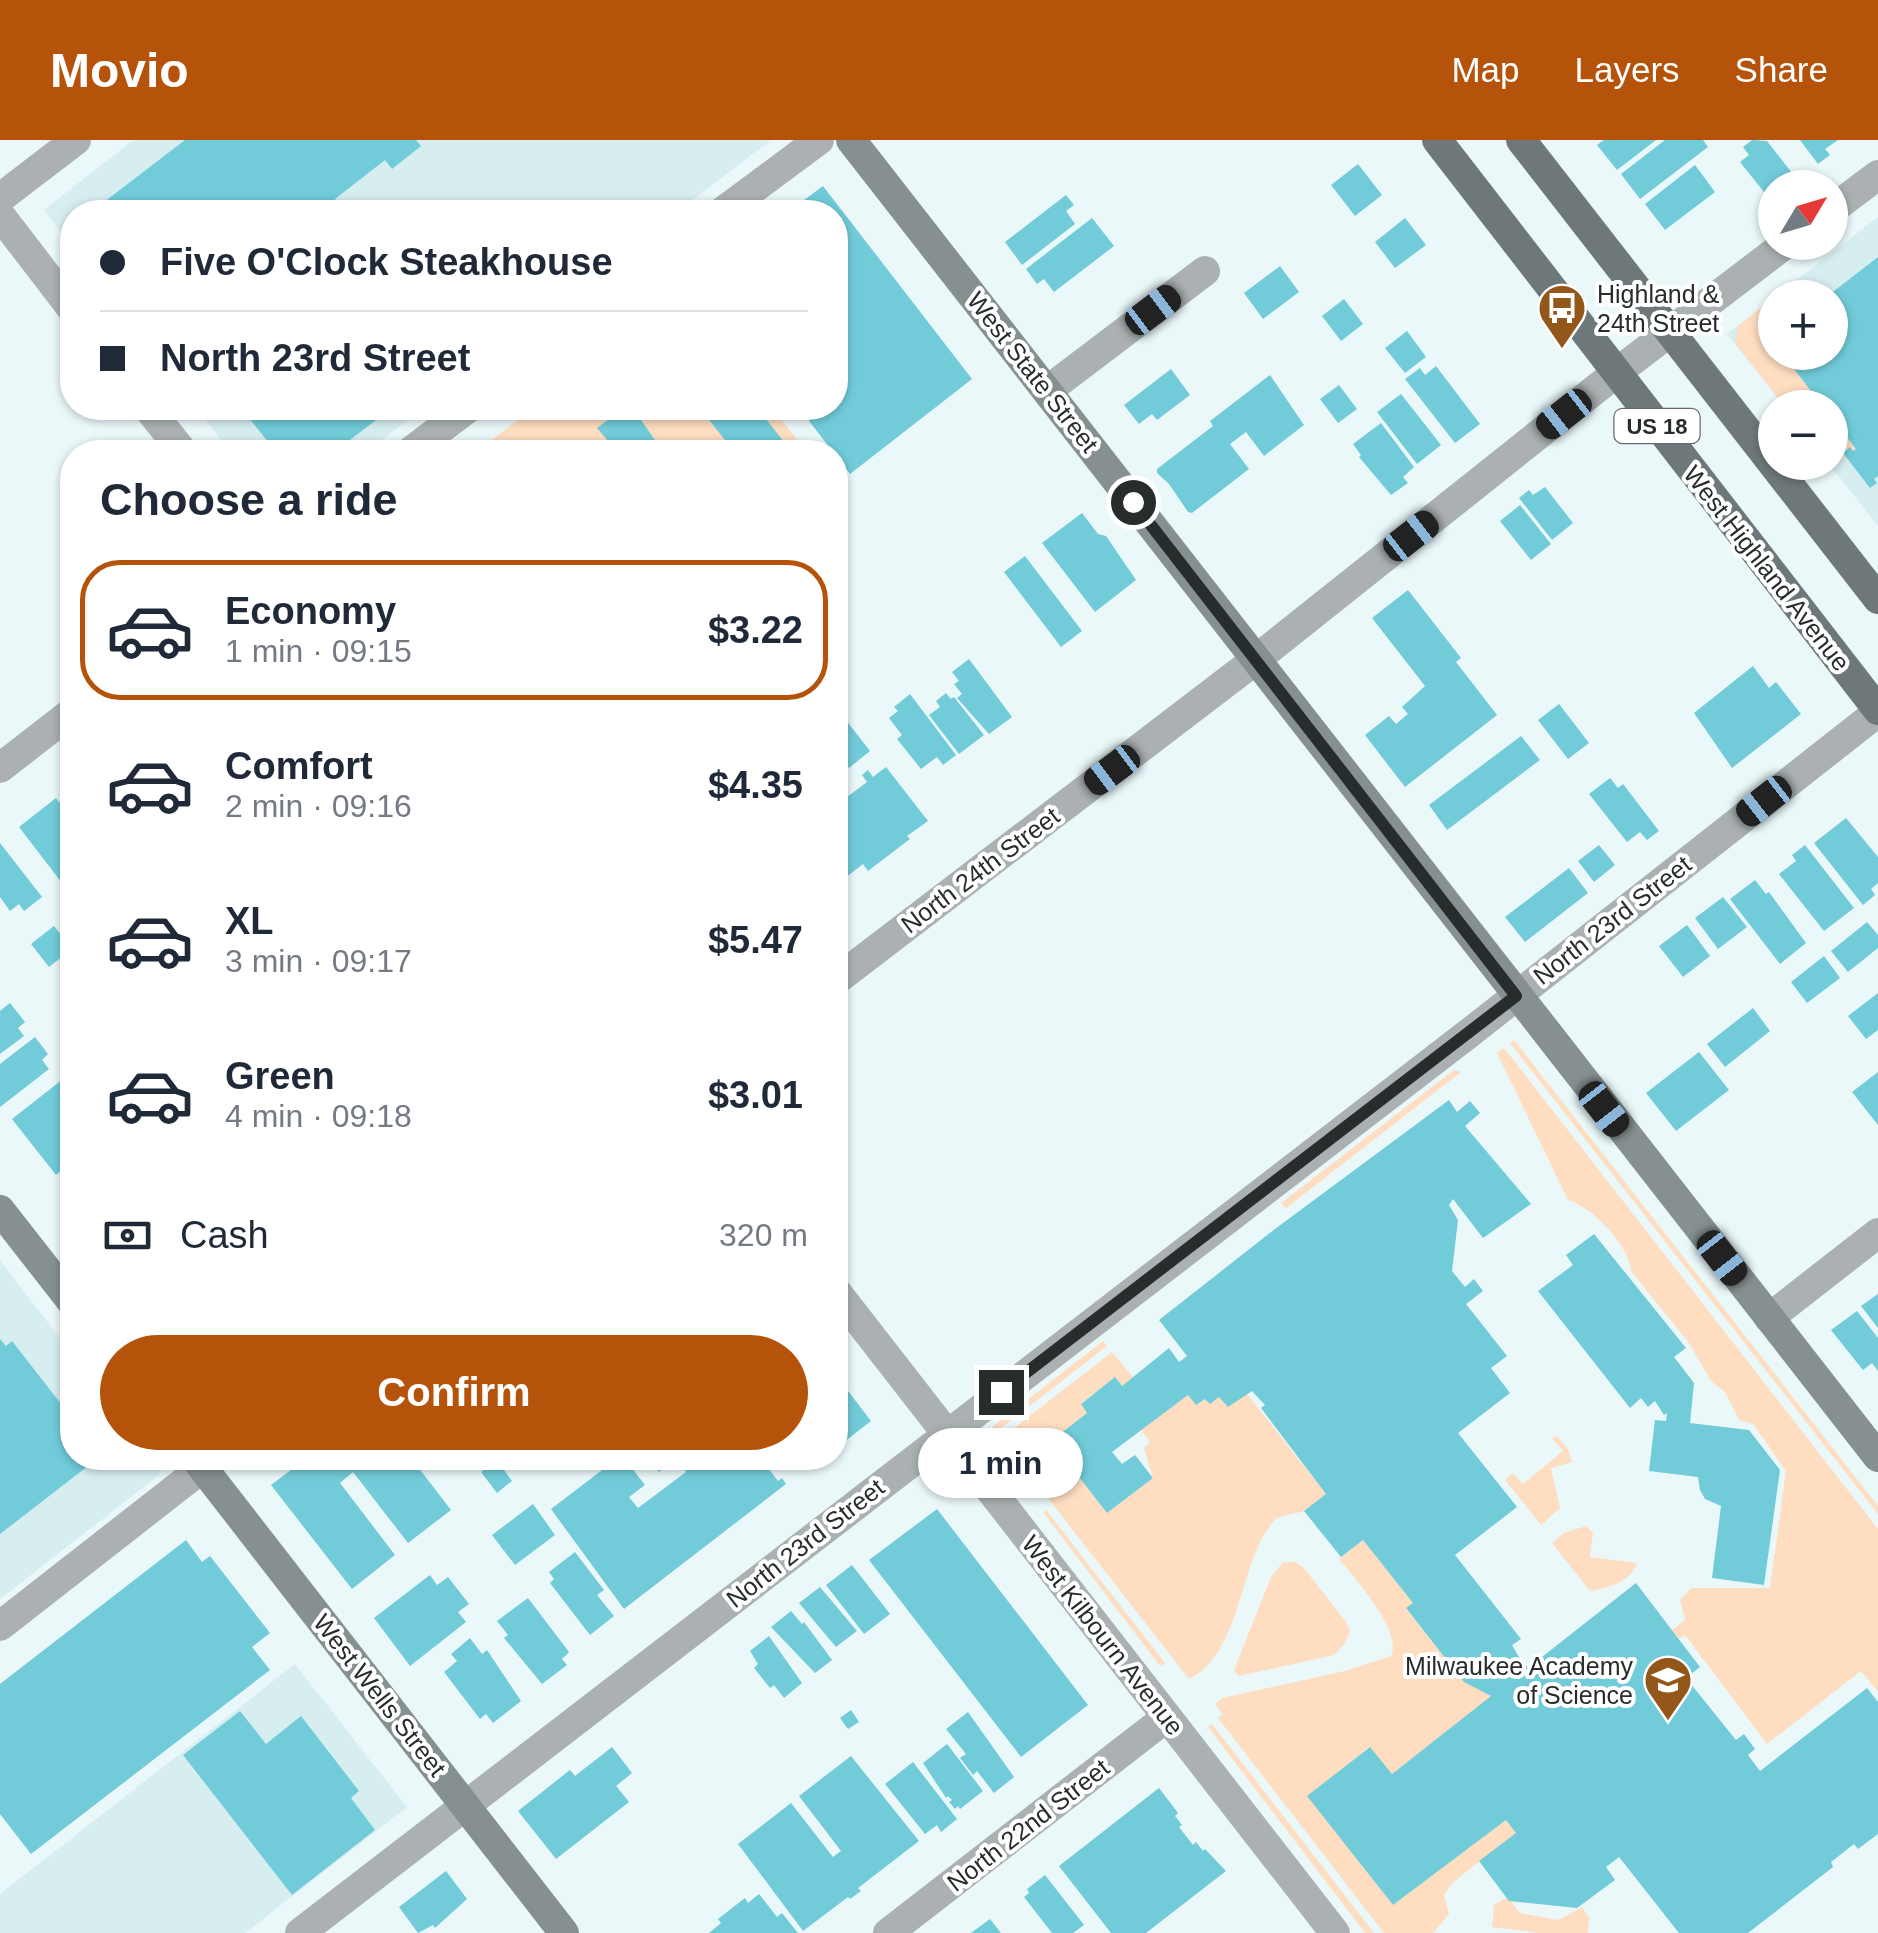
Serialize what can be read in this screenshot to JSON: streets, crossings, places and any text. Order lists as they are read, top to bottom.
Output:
{
  "streets": {
    "main road": ["US 18", "West Highland Avenue"],
    "street": [
      "West State Street",
      "North 24th Street",
      "North 23rd Street",
      "West Kilbourn Avenue",
      "West Wells Street",
      "North 22nd Street"
    ]
  },
  "crossings": [
    ["West State Street", "North 24th Street"],
    ["West State Street", "North 23rd Street"],
    ["US 18", "North 24th Street"],
    ["West Highland Avenue", "North 24th Street"],
    ["West Highland Avenue", "North 23rd Street"],
    ["North 23rd Street", "West Kilbourn Avenue"],
    ["North 23rd Street", "West Wells Street"],
    ["West Kilbourn Avenue", "North 22nd Street"]
  ],
  "places": {
    "bus stop": ["Highland & 24th Street"],
    "school or university": ["Milwaukee Academy of Science"]
  },
  "north": "top right",
  "page": {
    "header": "Movio",
    "nav": ["Map", "Layers", "Share"],
    "map_buttons": ["+", "−"],
    "banner": ["Five O'Clock Steakhouse", "North 23rd Street"],
    "heading": "Choose a ride",
    "list": [
      {
        "name": "Economy",
        "note": "1 min · 09:15",
        "value": "$3.22"
      },
      {
        "name": "Comfort",
        "note": "2 min · 09:16",
        "value": "$4.35"
      },
      {
        "name": "XL",
        "note": "3 min · 09:17",
        "value": "$5.47"
      },
      {
        "name": "Green",
        "note": "4 min · 09:18",
        "value": "$3.01"
      }
    ],
    "pay": ["Cash", "320 m"],
    "buttons": "Confirm",
    "bubble": "1 min"
  }
}
